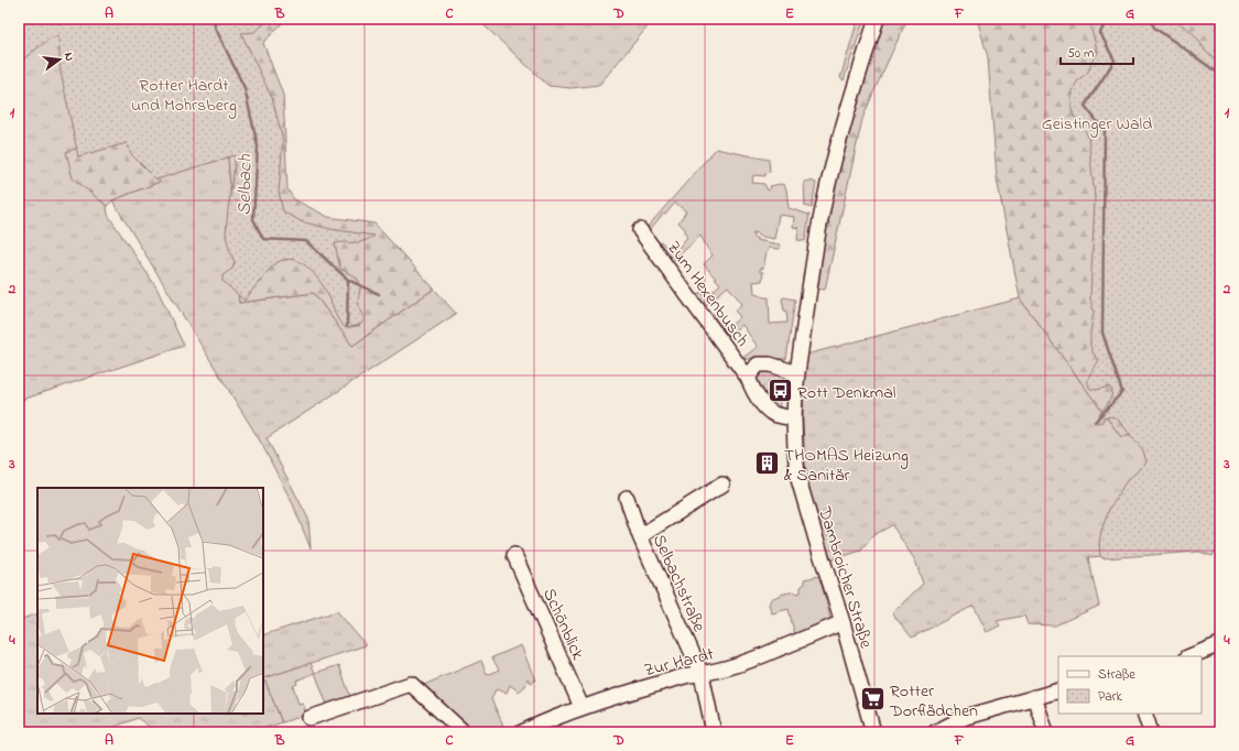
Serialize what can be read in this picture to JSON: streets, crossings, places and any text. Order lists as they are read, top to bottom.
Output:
{
  "streets": {
    "street": [
      "Zum Hexenbusch",
      "Dambroicher Straße",
      "Selbachstraße",
      "Schönblick",
      "Zur Hardt"
    ]
  },
  "crossings": [
    ["Zum Hexenbusch", "Dambroicher Straße"],
    ["Dambroicher Straße", "Zur Hardt"],
    ["Selbachstraße", "Zur Hardt"],
    ["Schönblick", "Zur Hardt"]
  ],
  "water": ["Selbach"],
  "parks": ["Rotter Hardt und Mohrsberg", "Geistinger Wald"],
  "places": {
    "bus stop": ["Rott Denkmal"],
    "building": ["THOMAS Heizung & Sanitär"],
    "supermarket": ["Rotter Dorflädchen"]
  },
  "legend": ["Straße", "Park"],
  "scale_bar": "50 m",
  "north": "right",
  "grid": {
    "columns": [
      "A",
      "B",
      "C",
      "D",
      "E",
      "F",
      "G"
    ],
    "rows": [
      "1",
      "2",
      "3",
      "4"
    ]
  }
}
